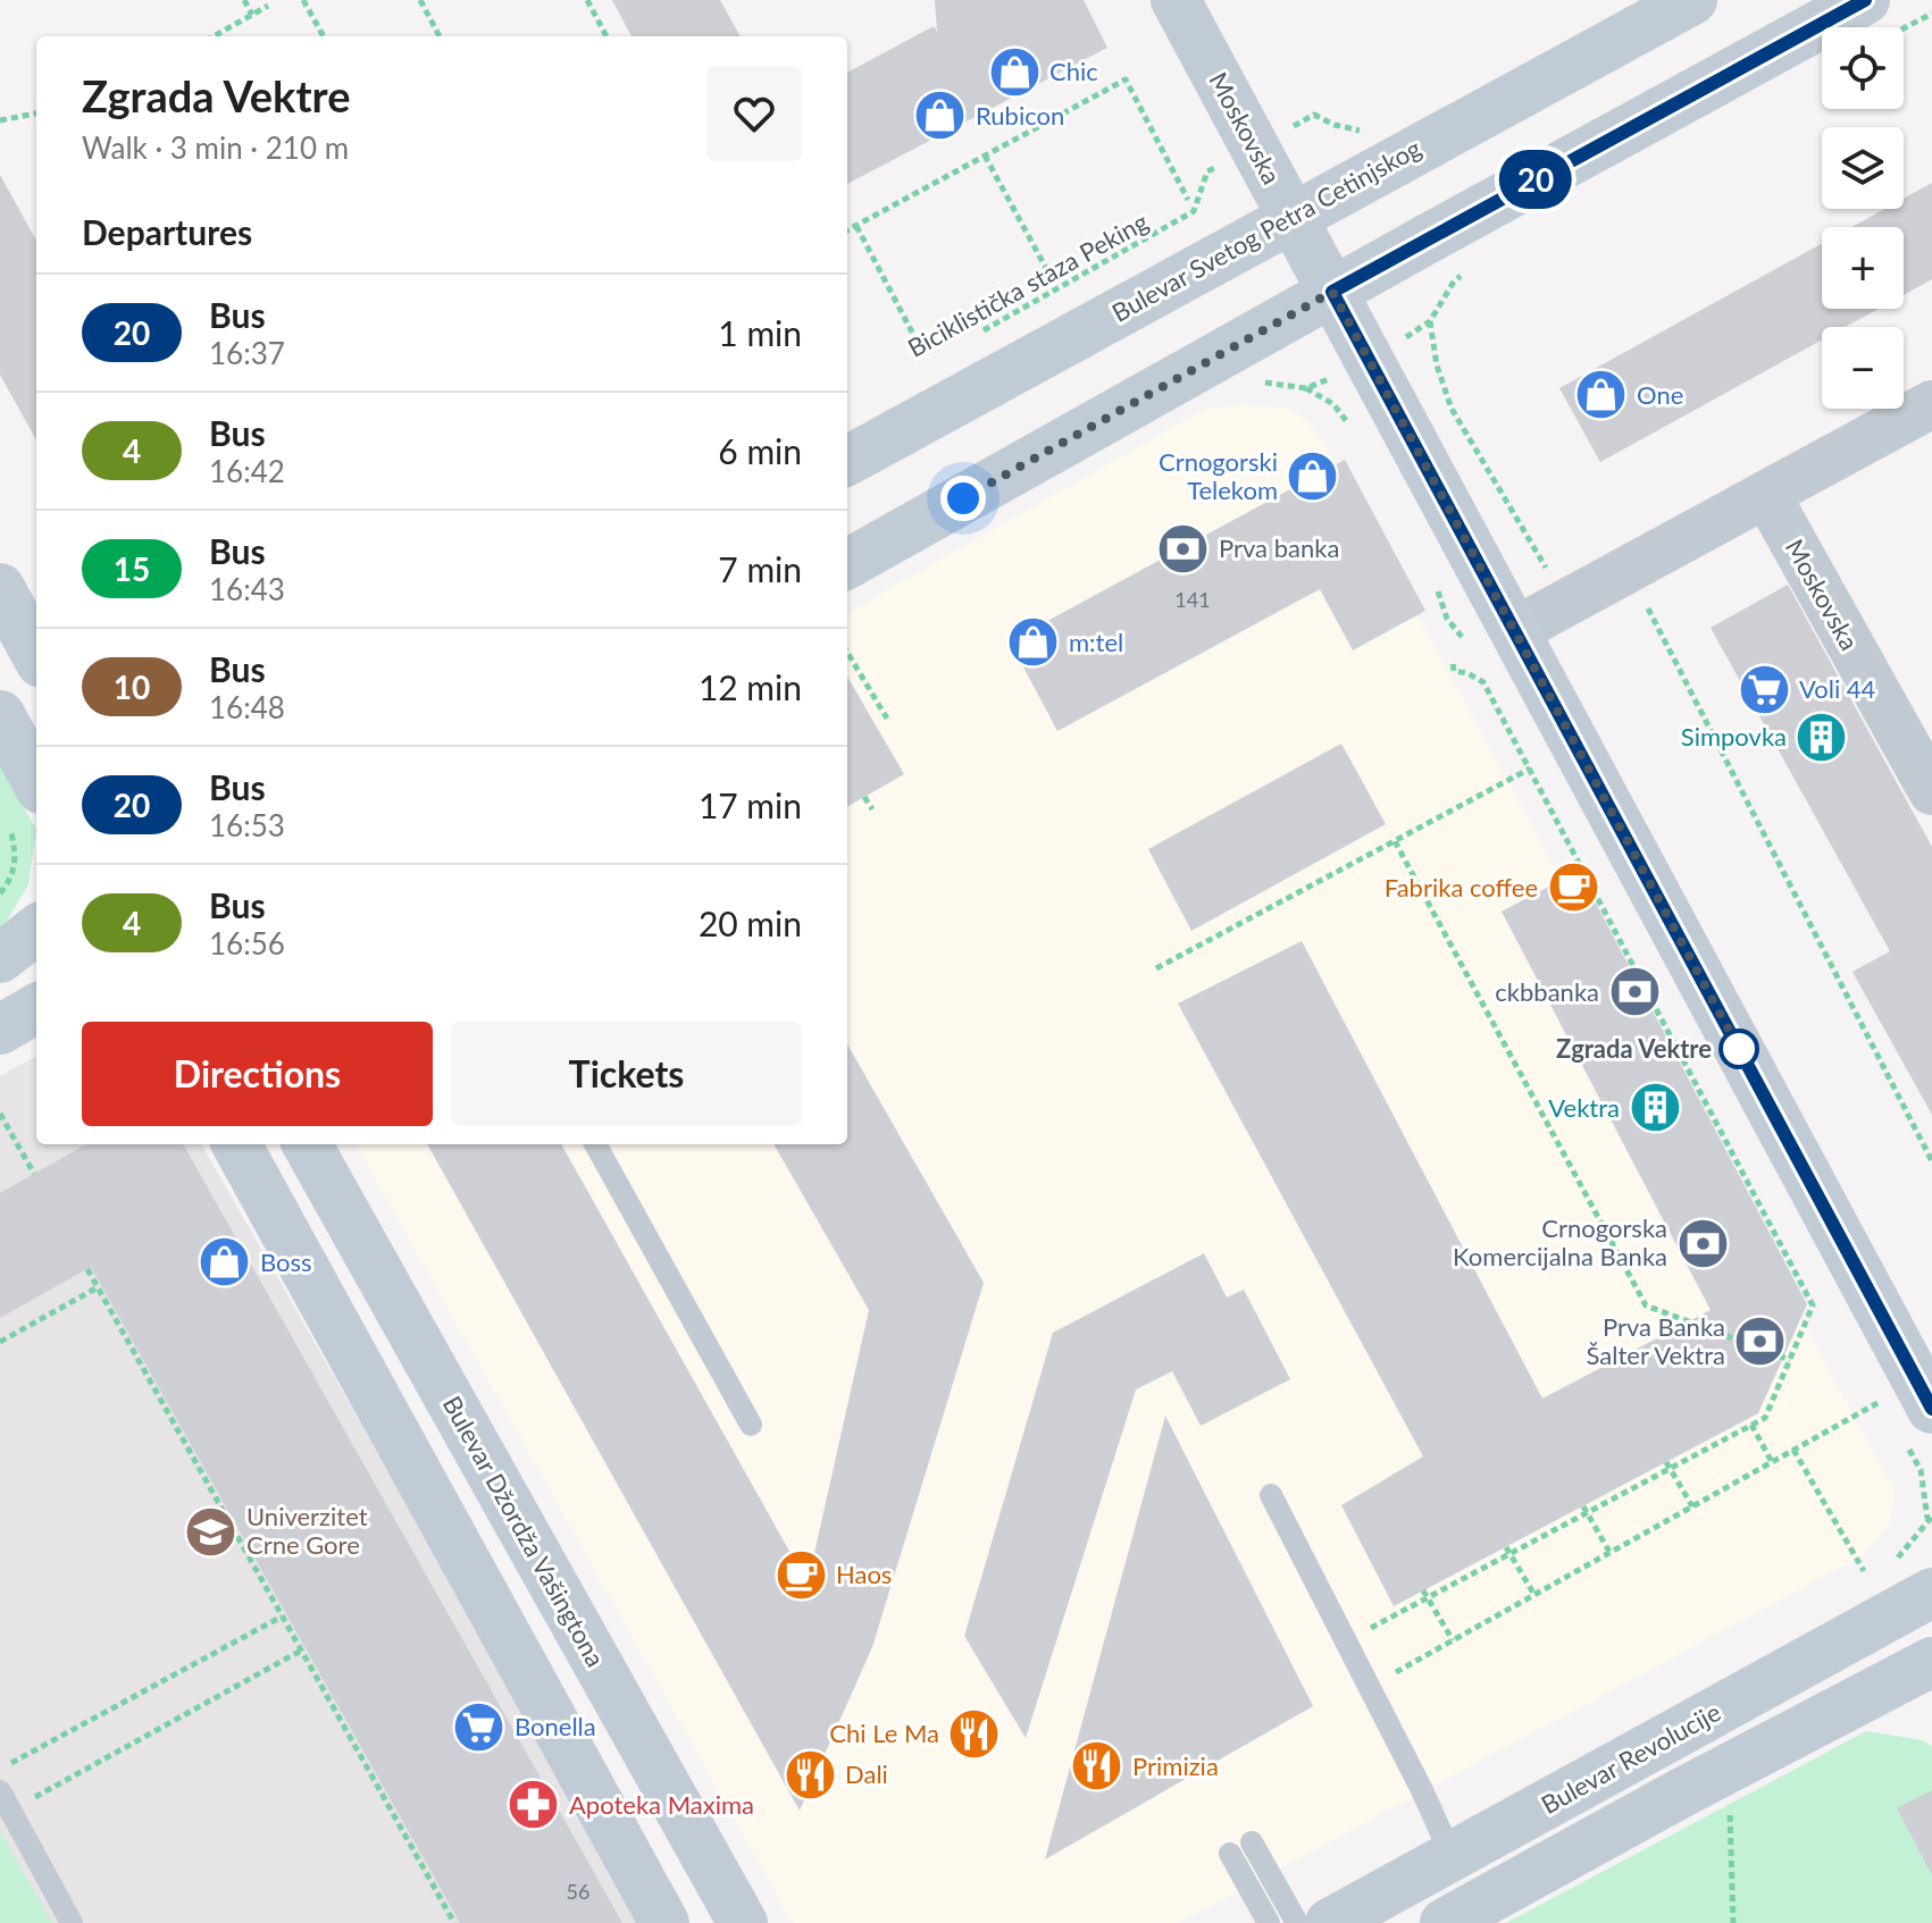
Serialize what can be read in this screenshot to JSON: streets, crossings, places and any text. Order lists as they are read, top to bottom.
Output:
{
  "streets": {
    "main road": [
      "Moskovska",
      "Bulevar Svetog Petra Cetinjskog",
      "Bulevar Džordža Vašingtona",
      "Bulevar Revolucije"
    ],
    "path": ["Biciklistička staza Peking"]
  },
  "crossings": [
    ["Moskovska", "Bulevar Svetog Petra Cetinjskog"]
  ],
  "places": {
    "shop": [
      "Chic",
      "Rubicon",
      "One",
      "Crnogorski Telekom",
      "m:tel",
      "Boss"
    ],
    "bank": [
      "Prva banka",
      "ckbbanka",
      "Crnogorska Komercijalna Banka",
      "Prva Banka Šalter Vektra"
    ],
    "supermarket": ["Voli 44", "Bonella"],
    "building": ["Simpovka", "Vektra"],
    "cafe": ["Fabrika coffee", "Haos"],
    "other": ["Zgrada Vektre"],
    "school or university": ["Univerzitet Crne Gore"],
    "restaurant": ["Chi Le Ma", "Primizia", "Dali"],
    "pharmacy": ["Apoteka Maxima"]
  },
  "lines": ["bus line 20"],
  "house_numbers": ["141", "56"],
  "page": {
    "on_map": "20",
    "map_buttons": ["+", "−"],
    "heading": [
      ["Zgrada Vektre", "Walk · 3 min · 210 m"],
      "Departures"
    ],
    "list": [
      {
        "mark": "20",
        "name": "Bus",
        "note": "16:37",
        "value": "1 min"
      },
      {
        "mark": "4",
        "name": "Bus",
        "note": "16:42",
        "value": "6 min"
      },
      {
        "mark": "15",
        "name": "Bus",
        "note": "16:43",
        "value": "7 min"
      },
      {
        "mark": "10",
        "name": "Bus",
        "note": "16:48",
        "value": "12 min"
      },
      {
        "mark": "20",
        "name": "Bus",
        "note": "16:53",
        "value": "17 min"
      },
      {
        "mark": "4",
        "name": "Bus",
        "note": "16:56",
        "value": "20 min"
      }
    ],
    "buttons": ["Directions", "Tickets"]
  }
}
